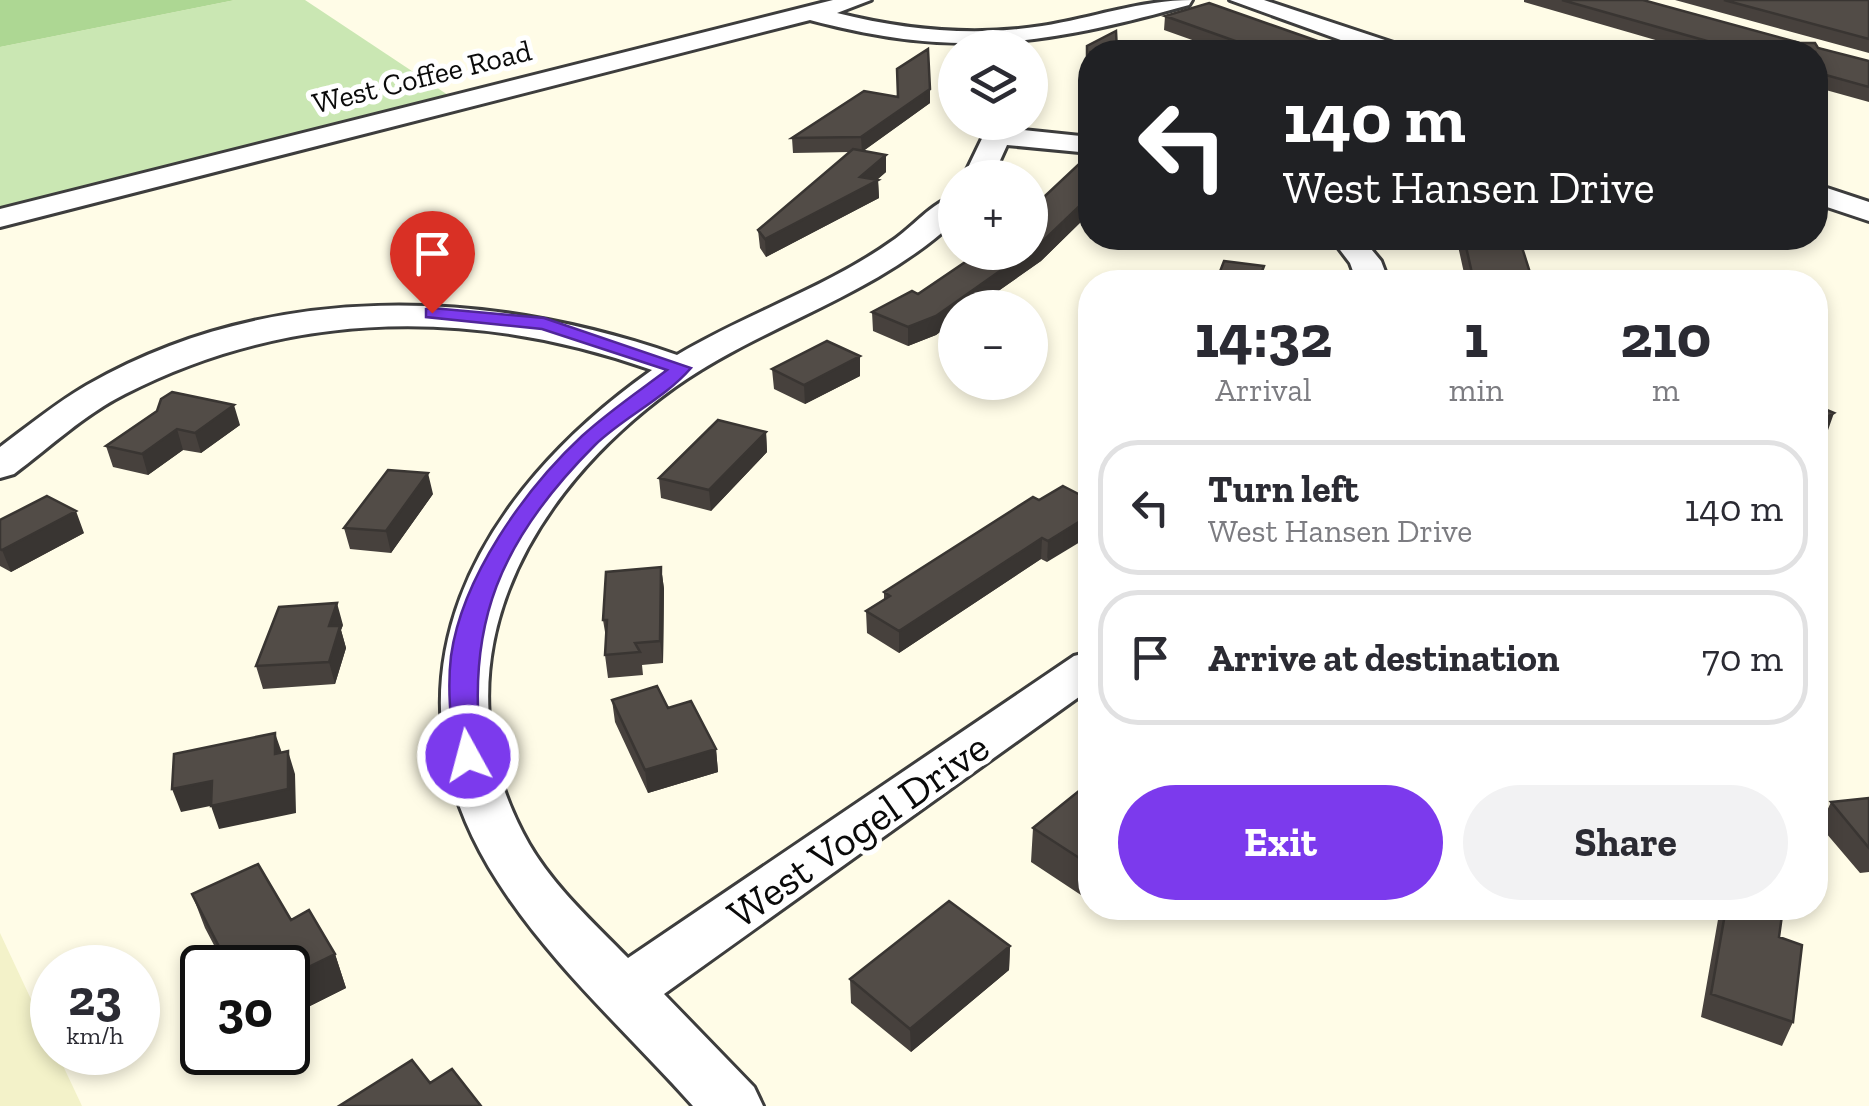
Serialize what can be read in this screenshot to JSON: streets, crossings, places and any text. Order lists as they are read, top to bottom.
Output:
{
  "streets": {
    "street": ["West Coffee Road", "West Vogel Drive"]
  },
  "page": {
    "map_buttons": ["+", "−"],
    "turn": ["140 m", "West Hansen Drive"],
    "eta": [
      "14:32",
      "Arrival",
      "1",
      "min",
      "210",
      "m"
    ],
    "list": [
      {
        "name": "Turn left",
        "note": "West Hansen Drive",
        "value": "140 m"
      },
      {
        "name": "Arrive at destination",
        "value": "70 m"
      }
    ],
    "buttons": ["Exit", "Share"],
    "speed": "23 km/h",
    "limit": "30"
  }
}
